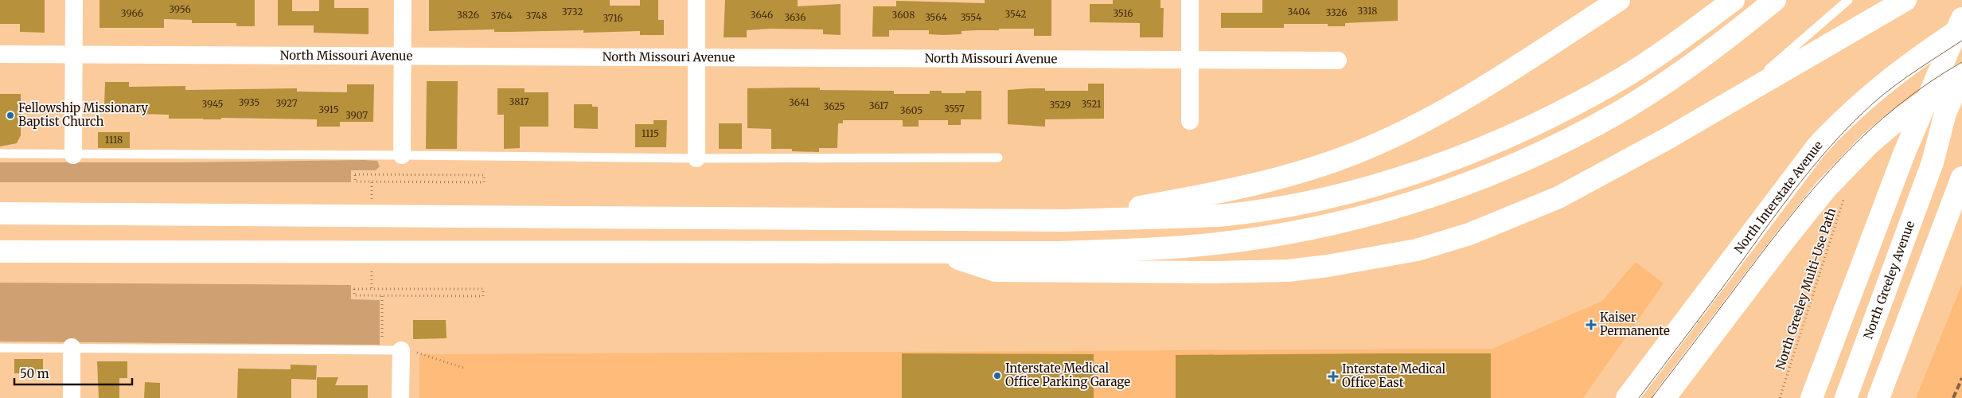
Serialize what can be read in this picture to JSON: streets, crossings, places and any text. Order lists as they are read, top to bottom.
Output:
{
  "streets": {
    "main road": ["North Interstate Avenue", "North Greeley Avenue"],
    "street": ["North Missouri Avenue"],
    "path": ["North Greeley Multi-Use Path"]
  },
  "places": {
    "other": ["Fellowship Missionary Baptist Church", "Interstate Medical Office Parking Garage"],
    "health": ["Kaiser Permanente", "Interstate Medical Office East"]
  },
  "house_numbers": [
    "3956",
    "3318",
    "3732",
    "3404",
    "3326",
    "3966",
    "3516",
    "3542",
    "3826",
    "3646",
    "3608",
    "3764",
    "3748",
    "3636",
    "3564",
    "3554",
    "3716",
    "3817",
    "3935",
    "3641",
    "3927",
    "3945",
    "3521",
    "3529",
    "3617",
    "3625",
    "3557",
    "3915",
    "3605",
    "3907",
    "1115",
    "1118"
  ],
  "scale_bar": "50 m"
}
